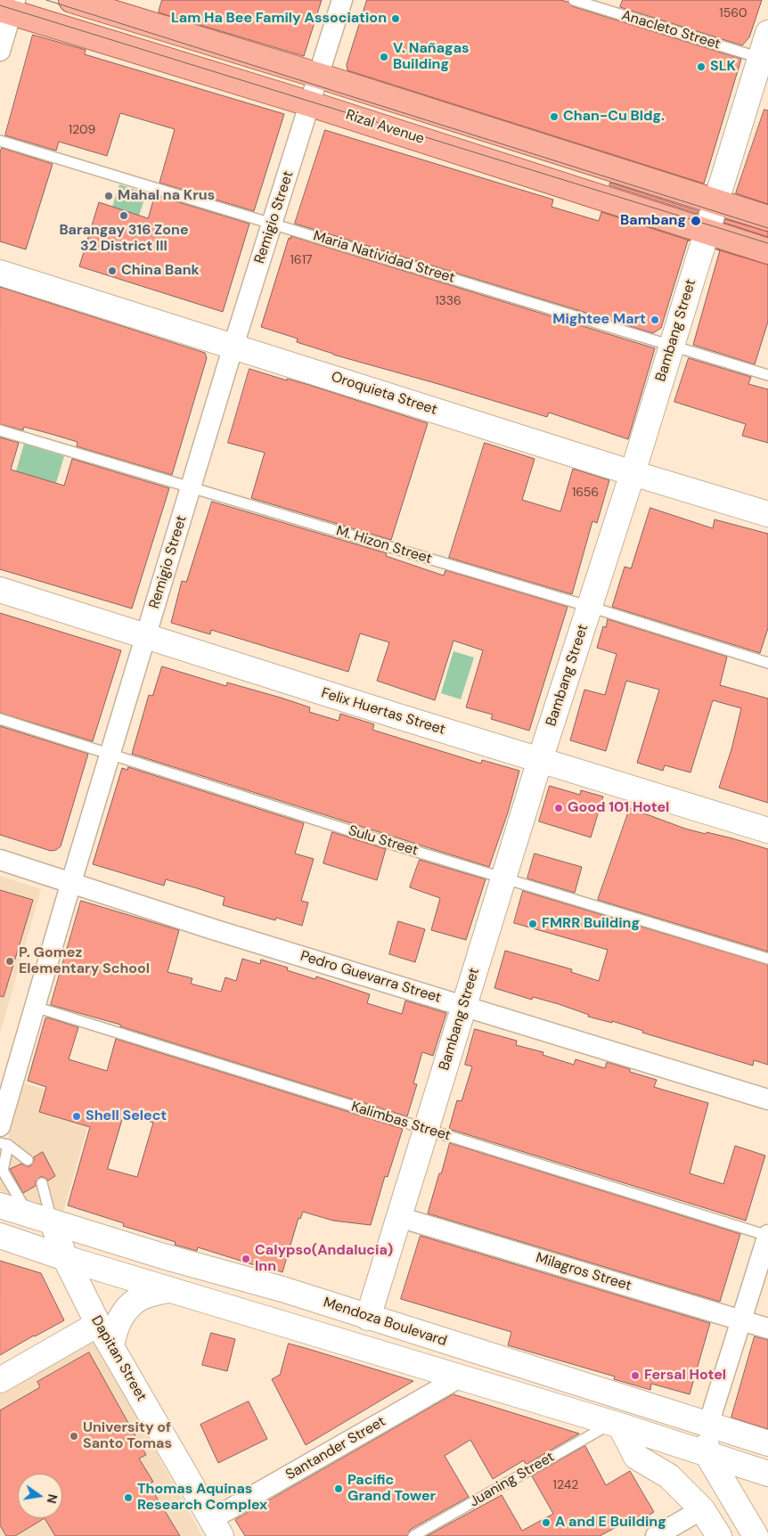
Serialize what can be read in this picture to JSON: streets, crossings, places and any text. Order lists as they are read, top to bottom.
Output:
{
  "streets": {
    "main road": ["Rizal Avenue"],
    "street": [
      "Remigio Street",
      "Bambang Street",
      "Oroquieta Street",
      "Felix Huertas Street",
      "Pedro Guevarra Street",
      "Milagros Street",
      "Mendoza Boulevard",
      "Dapitan Street",
      "Santander Street"
    ],
    "lane": [
      "Anacleto Street",
      "Maria Natividad Street",
      "M. Hizon Street",
      "Sulu Street",
      "Kalimbas Street",
      "Juaning Street"
    ]
  },
  "crossings": [
    ["Anacleto Street", "Bambang Street"],
    ["Rizal Avenue", "Remigio Street"],
    ["Rizal Avenue", "Bambang Street"],
    ["Remigio Street", "Maria Natividad Street"],
    ["Remigio Street", "Oroquieta Street"],
    ["Remigio Street", "M. Hizon Street"],
    ["Remigio Street", "Felix Huertas Street"],
    ["Remigio Street", "Sulu Street"],
    ["Remigio Street", "Pedro Guevarra Street"],
    ["Remigio Street", "Kalimbas Street"],
    ["Maria Natividad Street", "Bambang Street"],
    ["Bambang Street", "Oroquieta Street"],
    ["Bambang Street", "M. Hizon Street"],
    ["Bambang Street", "Felix Huertas Street"],
    ["Bambang Street", "Sulu Street"],
    ["Bambang Street", "Pedro Guevarra Street"],
    ["Bambang Street", "Kalimbas Street"],
    ["Bambang Street", "Milagros Street"],
    ["Bambang Street", "Mendoza Boulevard"],
    ["Mendoza Boulevard", "Dapitan Street"],
    ["Mendoza Boulevard", "Santander Street"],
    ["Mendoza Boulevard", "Juaning Street"],
    ["Dapitan Street", "Santander Street"]
  ],
  "places": [
    "Lam Ha Bee Family Association",
    "V. Nañagas Building",
    "SLK",
    "Chan-Cu Bldg.",
    "Mahal na Krus",
    "Barangay 316 Zone 32 District III",
    "Bambang",
    "China Bank",
    "Mightee Mart",
    "Good 101 Hotel",
    "FMRR Building",
    "P. Gomez Elementary School",
    "Shell Select",
    "Calypso(Andalucia) Inn",
    "Fersal Hotel",
    "University of Santo Tomas",
    "Pacific Grand Tower",
    "Thomas Aquinas Research Complex",
    "A and E Building"
  ],
  "house_numbers": [
    "1560",
    "1209",
    "1617",
    "1336",
    "1656",
    "1242"
  ],
  "north": "right"
}
